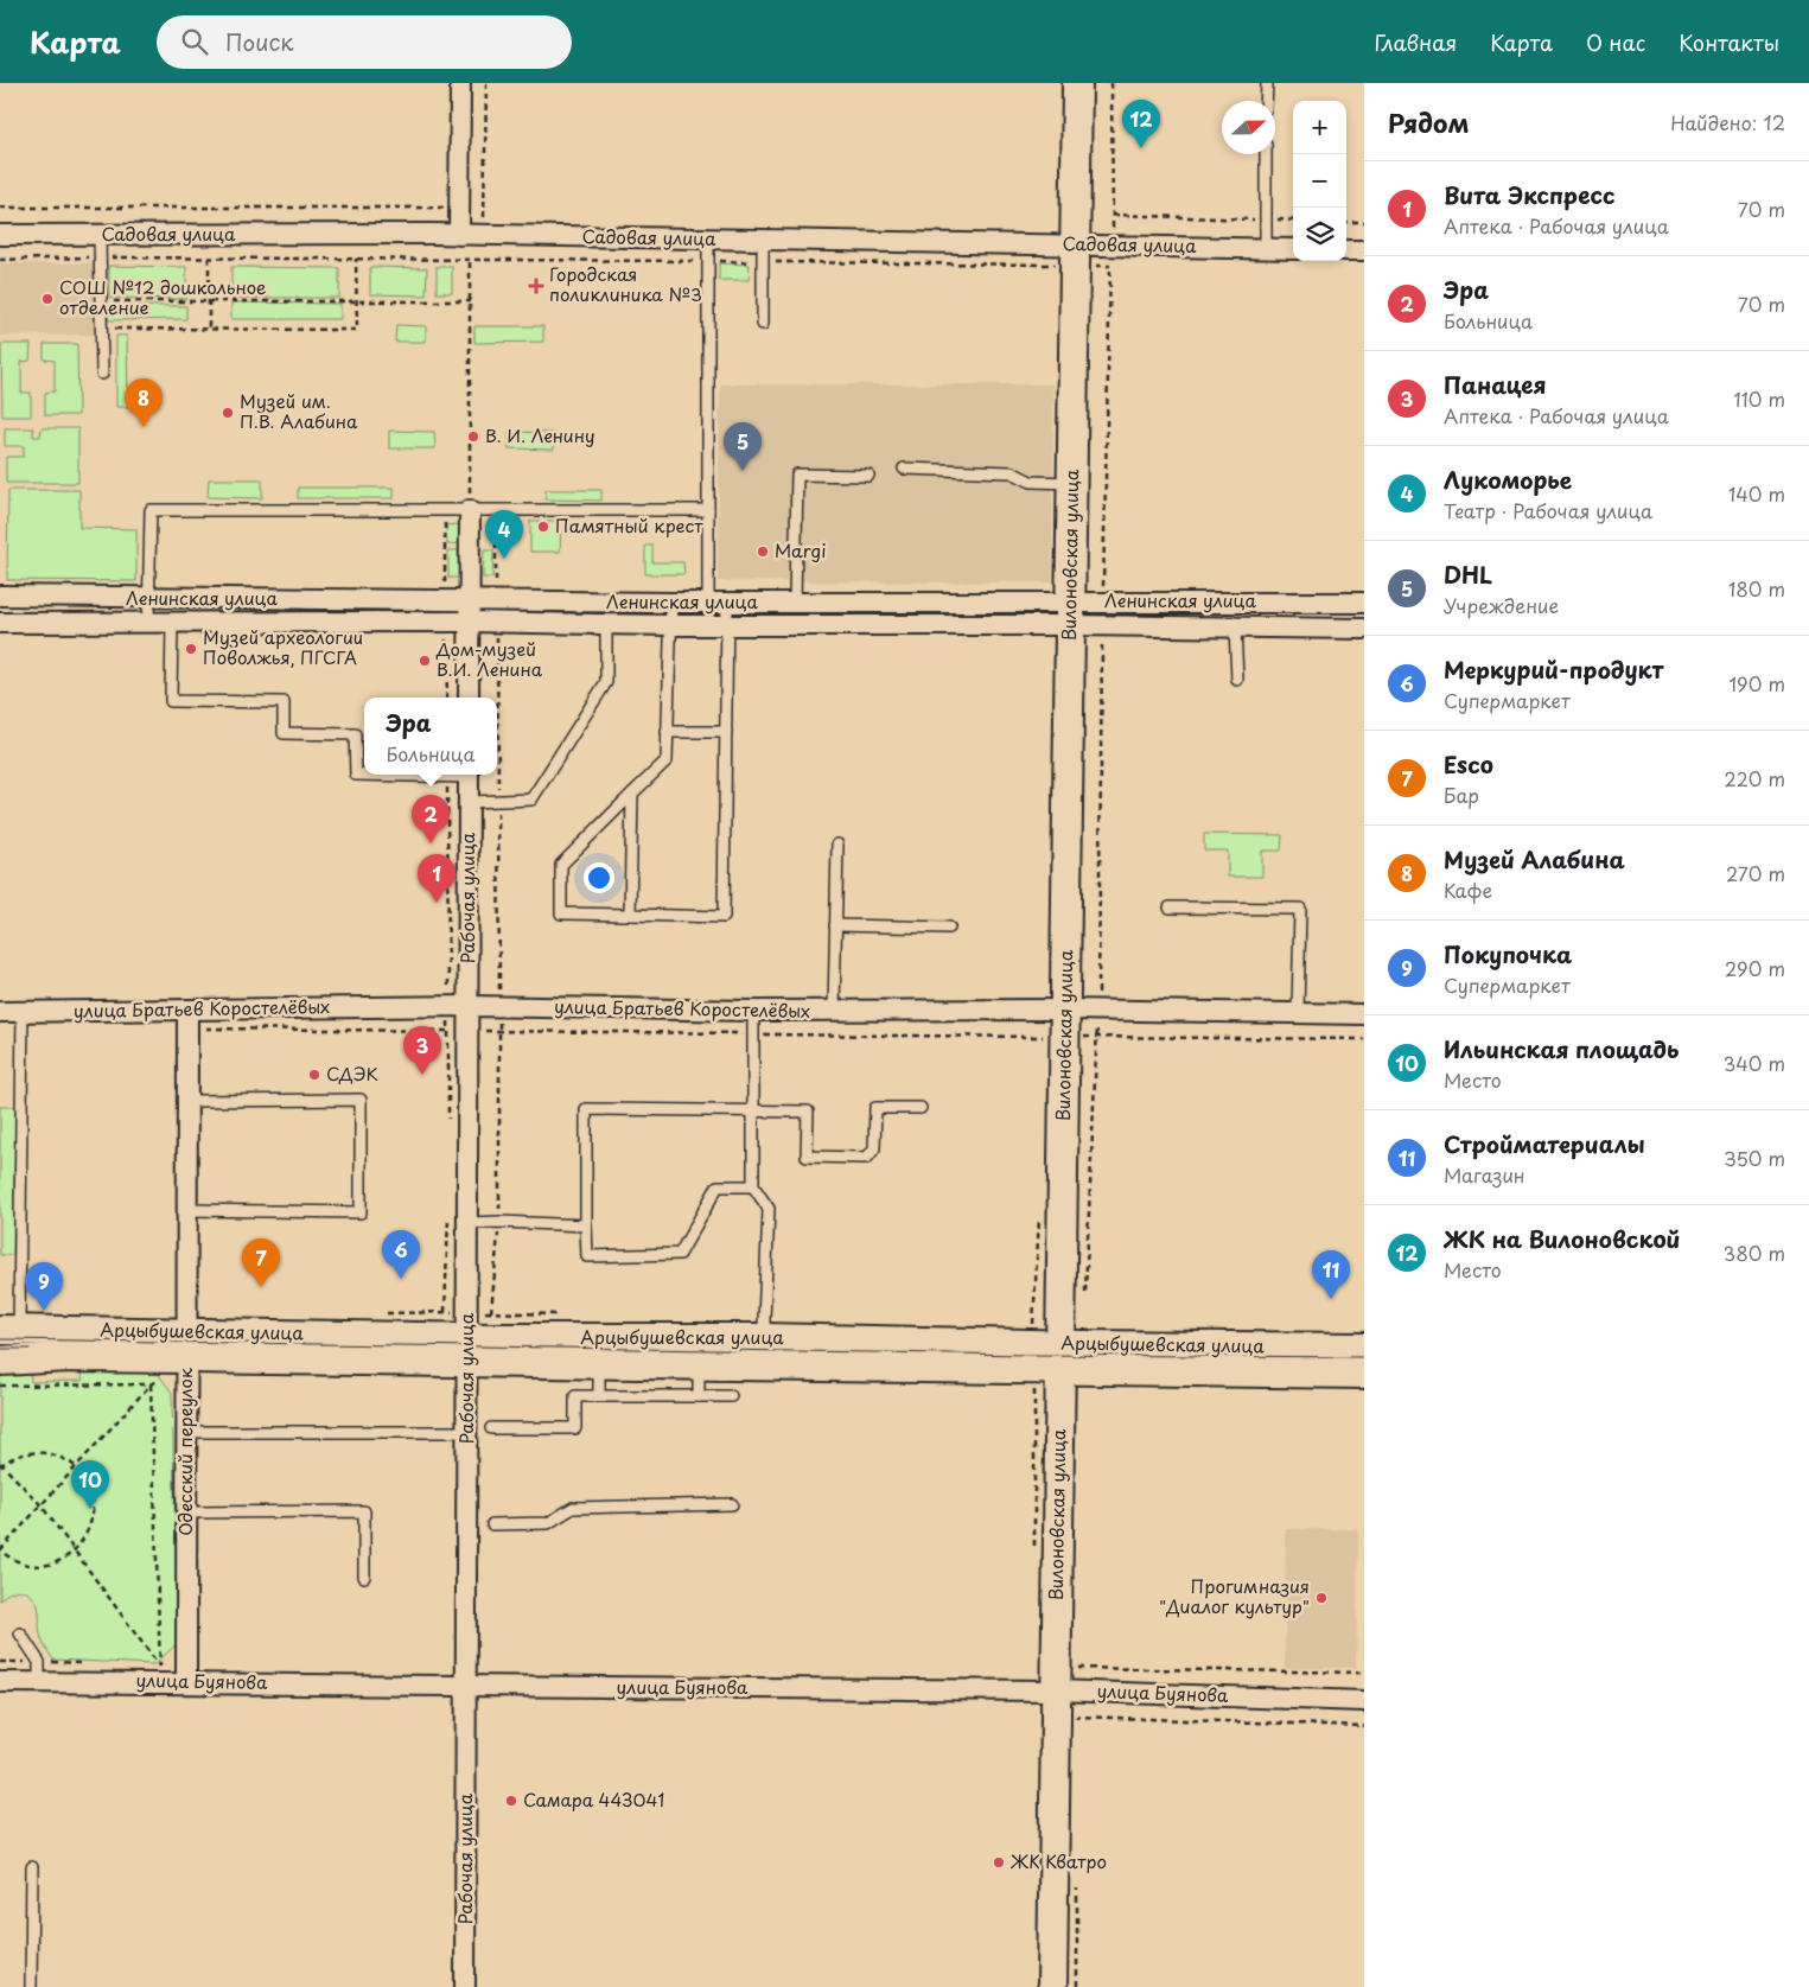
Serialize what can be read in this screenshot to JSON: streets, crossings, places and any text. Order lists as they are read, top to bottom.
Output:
{
  "streets": {
    "main road": ["Вилоновская улица", "Арцыбушевская улица"],
    "street": [
      "Садовая улица",
      "Ленинская улица",
      "Рабочая улица",
      "улица Братьев Коростелёвых",
      "Одесский переулок",
      "улица Буянова"
    ]
  },
  "crossings": [
    ["Садовая улица", "Вилоновская улица"],
    ["Вилоновская улица", "Ленинская улица"],
    ["Вилоновская улица", "улица Братьев Коростелёвых"],
    ["Вилоновская улица", "Арцыбушевская улица"],
    ["Вилоновская улица", "улица Буянова"],
    ["Рабочая улица", "улица Братьев Коростелёвых"],
    ["Рабочая улица", "Арцыбушевская улица"],
    ["Рабочая улица", "улица Буянова"],
    ["улица Братьев Коростелёвых", "Одесский переулок"],
    ["Арцыбушевская улица", "Одесский переулок"],
    ["Одесский переулок", "улица Буянова"]
  ],
  "places": {
    "health": ["Городская поликлиника №3"],
    "other": [
      "СОШ №12 дошкольное отделение",
      "Музей им. П.В. Алабина",
      "В. И. Ленину",
      "Памятный крест",
      "Margi",
      "Музей археологии Поволжья, ПГСГА",
      "Дом-музей В.И. Ленина",
      "СДЭК",
      "Прогимназия \"Диалог культур\"",
      "Самара 443041",
      "ЖК Кватро"
    ]
  },
  "north": "right",
  "page": {
    "header": "Карта",
    "search": "Поиск",
    "nav": [
      "Главная",
      "Карта",
      "О нас",
      "Контакты"
    ],
    "heading": ["Рядом", "Найдено: 12"],
    "pins": [
      "12",
      "8",
      "5",
      "4",
      "2",
      "1",
      "3",
      "6",
      "7",
      "11",
      "9",
      "10"
    ],
    "map_buttons": ["+", "−"],
    "list": [
      {
        "mark": "1",
        "name": "Вита Экспресс",
        "note": "Аптека · Рабочая улица",
        "value": "70 m"
      },
      {
        "mark": "2",
        "name": "Эра",
        "note": "Больница",
        "value": "70 m"
      },
      {
        "mark": "3",
        "name": "Панацея",
        "note": "Аптека · Рабочая улица",
        "value": "110 m"
      },
      {
        "mark": "4",
        "name": "Лукоморье",
        "note": "Театр · Рабочая улица",
        "value": "140 m"
      },
      {
        "mark": "5",
        "name": "DHL",
        "note": "Учреждение",
        "value": "180 m"
      },
      {
        "mark": "6",
        "name": "Меркурий-продукт",
        "note": "Супермаркет",
        "value": "190 m"
      },
      {
        "mark": "7",
        "name": "Esco",
        "note": "Бар",
        "value": "220 m"
      },
      {
        "mark": "8",
        "name": "Музей Алабина",
        "note": "Кафе",
        "value": "270 m"
      },
      {
        "mark": "9",
        "name": "Покупочка",
        "note": "Супермаркет",
        "value": "290 m"
      },
      {
        "mark": "10",
        "name": "Ильинская площадь",
        "note": "Место",
        "value": "340 m"
      },
      {
        "mark": "11",
        "name": "Стройматериалы",
        "note": "Магазин",
        "value": "350 m"
      },
      {
        "mark": "12",
        "name": "ЖК на Вилоновской",
        "note": "Место",
        "value": "380 m"
      }
    ],
    "popup": ["Эра", "Больница"]
  }
}
